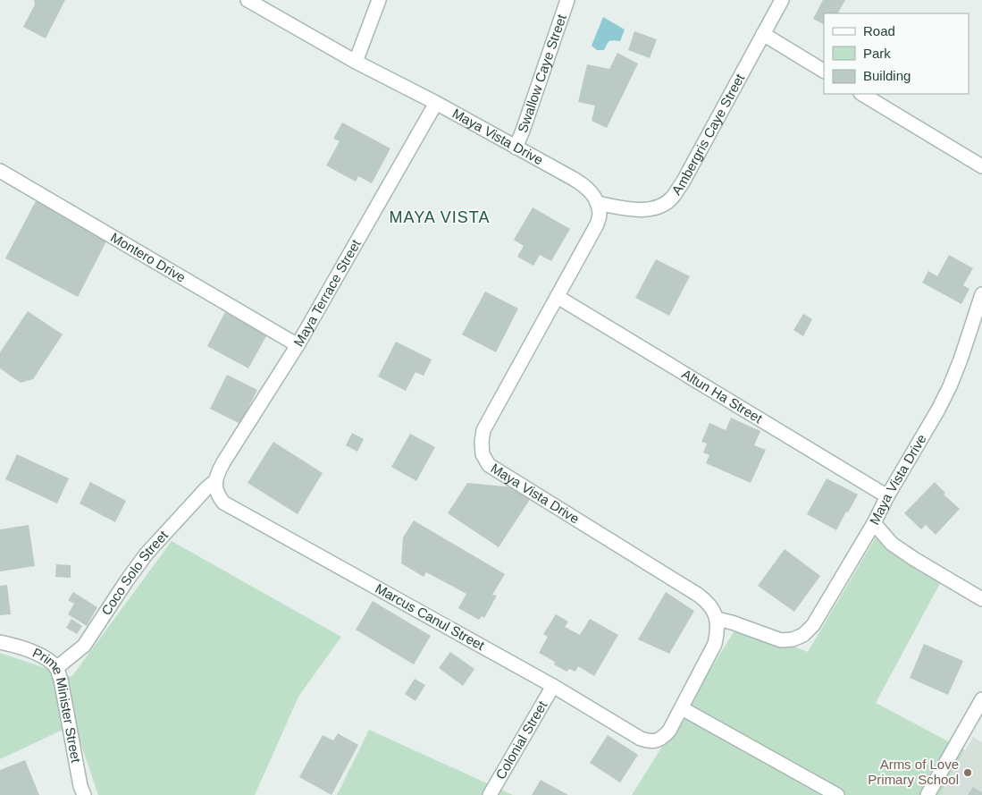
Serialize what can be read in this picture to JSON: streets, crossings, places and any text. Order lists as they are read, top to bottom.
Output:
{
  "streets": {
    "street": [
      "Swallow Caye Street",
      "Ambergris Caye Street",
      "Maya Vista Drive",
      "Montero Drive",
      "Maya Terrace Street",
      "Altun Ha Street",
      "Coco Solo Street",
      "Marcus Canul Street",
      "Prime Minister Street",
      "Colonial Street"
    ]
  },
  "crossings": [
    ["Swallow Caye Street", "Maya Vista Drive"],
    ["Ambergris Caye Street", "Maya Vista Drive"],
    ["Maya Vista Drive", "Maya Terrace Street"],
    ["Maya Vista Drive", "Altun Ha Street"],
    ["Montero Drive", "Maya Terrace Street"],
    ["Maya Terrace Street", "Coco Solo Street"],
    ["Maya Terrace Street", "Marcus Canul Street"],
    ["Coco Solo Street", "Marcus Canul Street"],
    ["Coco Solo Street", "Prime Minister Street"],
    ["Marcus Canul Street", "Colonial Street"]
  ],
  "districts": ["MAYA VISTA"],
  "places": ["Arms of Love Primary School"],
  "legend": ["Road", "Park", "Building"]
}
